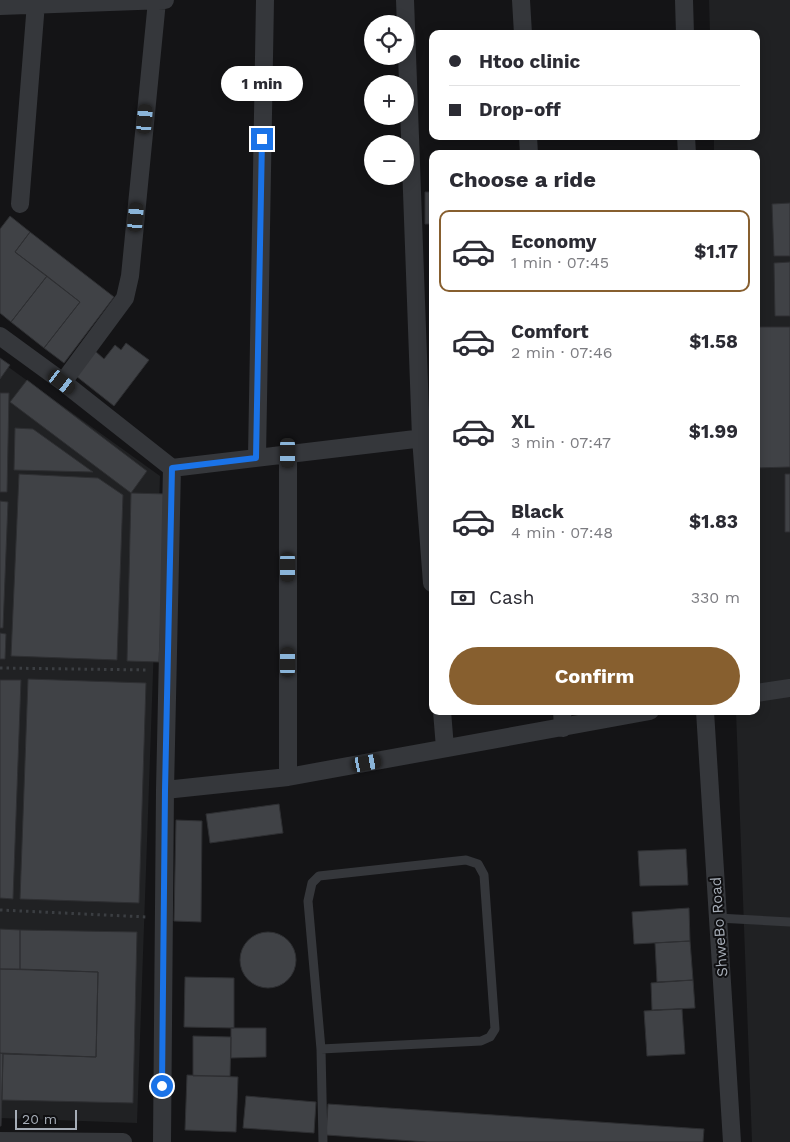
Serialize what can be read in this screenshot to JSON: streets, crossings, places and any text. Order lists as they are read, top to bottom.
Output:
{
  "streets": {
    "street": ["ShweBo Road"]
  },
  "scale_bar": "20 m",
  "page": {
    "map_buttons": ["+", "−"],
    "banner": ["Htoo clinic", "Drop-off"],
    "bubble": "1 min",
    "heading": "Choose a ride",
    "list": [
      {
        "name": "Economy",
        "note": "1 min · 07:45",
        "value": "$1.17"
      },
      {
        "name": "Comfort",
        "note": "2 min · 07:46",
        "value": "$1.58"
      },
      {
        "name": "XL",
        "note": "3 min · 07:47",
        "value": "$1.99"
      },
      {
        "name": "Black",
        "note": "4 min · 07:48",
        "value": "$1.83"
      }
    ],
    "pay": ["Cash", "330 m"],
    "buttons": "Confirm",
    "scale": "20 m"
  }
}
